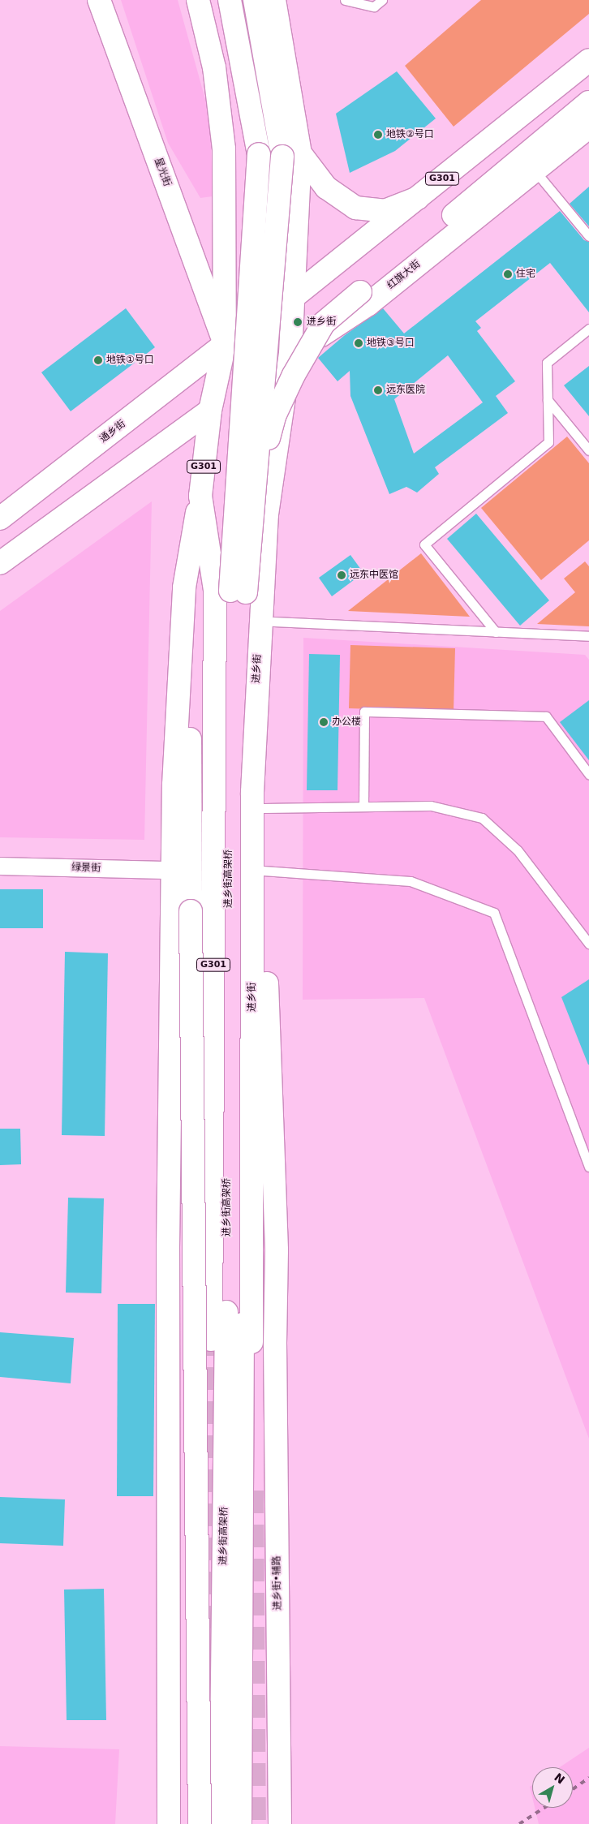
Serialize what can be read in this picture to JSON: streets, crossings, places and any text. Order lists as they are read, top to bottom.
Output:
{
  "streets": {
    "main road": [
      "星光街",
      "G301",
      "红旗大街",
      "通乡街",
      "进乡街",
      "进乡街高架桥",
      "进乡街•辅路"
    ],
    "street": ["绿景街"]
  },
  "crossings": [
    ["星光街", "G301"],
    ["星光街", "通乡街"],
    ["G301", "红旗大街"],
    ["G301", "通乡街"],
    ["G301", "进乡街"],
    ["红旗大街", "进乡街"],
    ["进乡街", "进乡街•辅路"]
  ],
  "places": [
    "地铁②号口",
    "住宅",
    "进乡街",
    "地铁③号口",
    "地铁①号口",
    "远东医院",
    "远东中医馆",
    "办公楼"
  ],
  "north": "top right"
}
